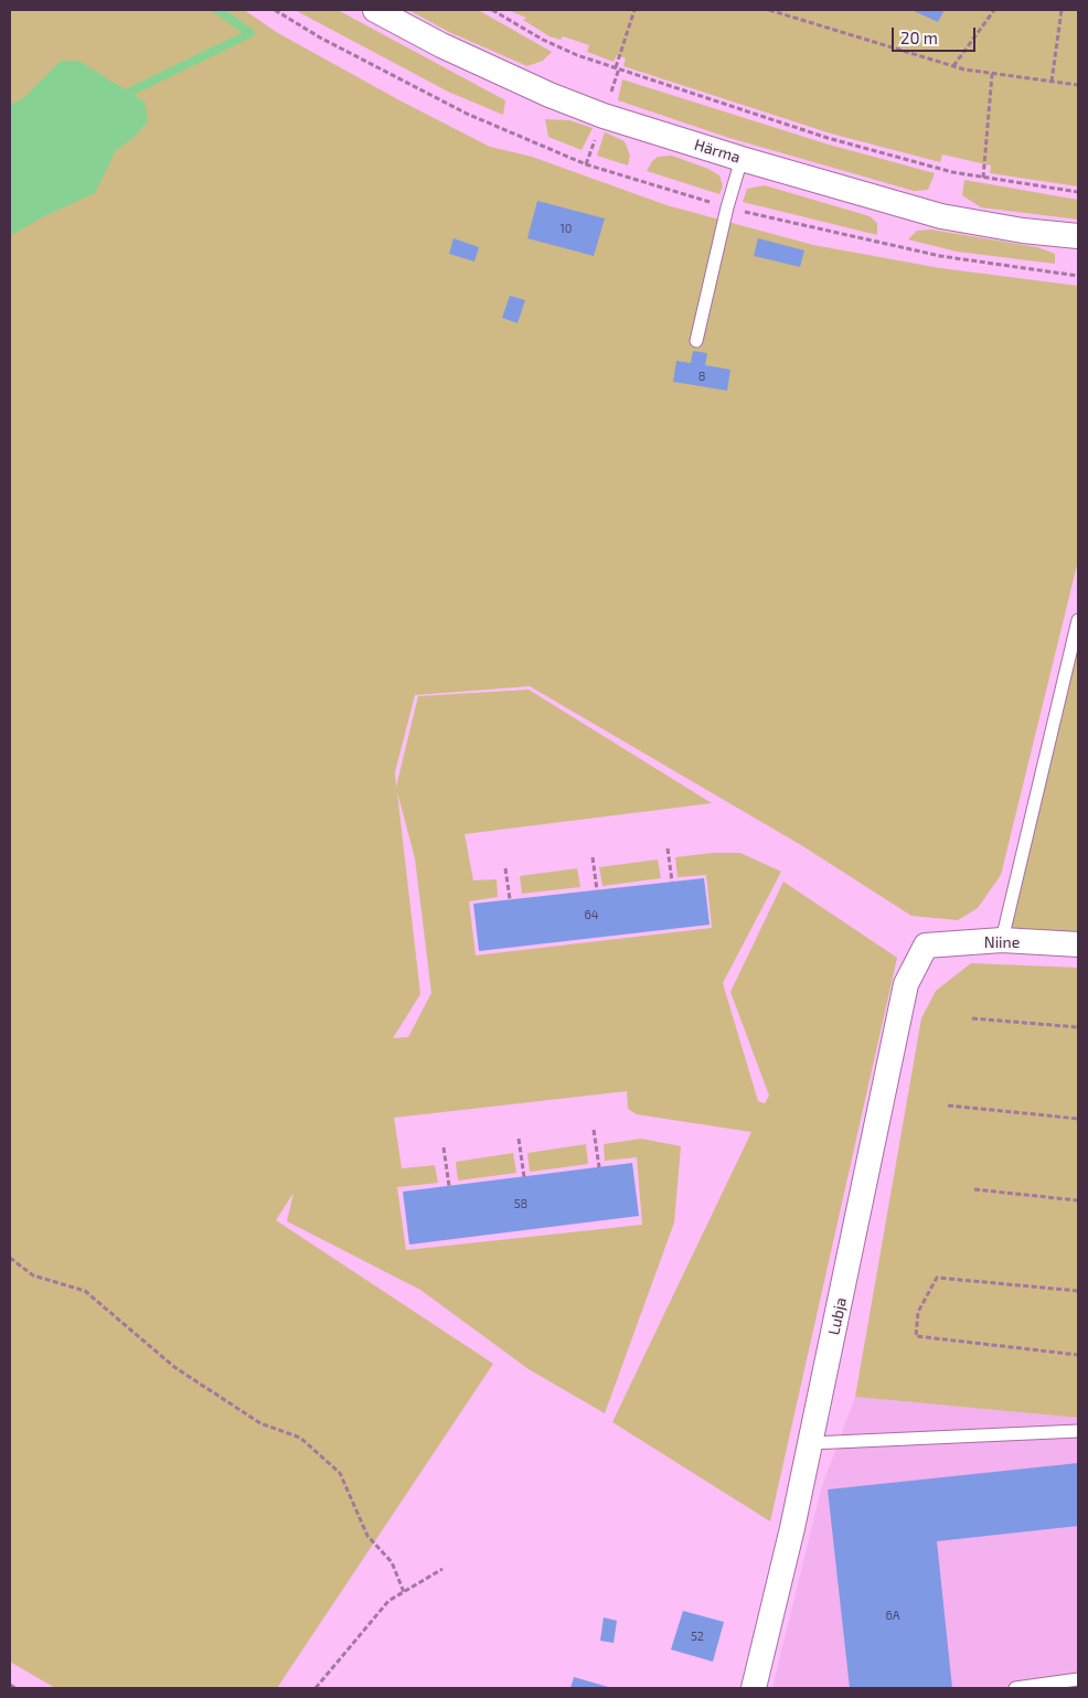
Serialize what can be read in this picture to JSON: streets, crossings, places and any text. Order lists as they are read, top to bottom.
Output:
{
  "streets": {
    "street": ["Härma", "Niine", "Lubja"]
  },
  "crossings": [
    ["Niine", "Lubja"]
  ],
  "house_numbers": [
    "10",
    "8",
    "64",
    "58",
    "6A",
    "52"
  ],
  "scale_bar": "20 m"
}
